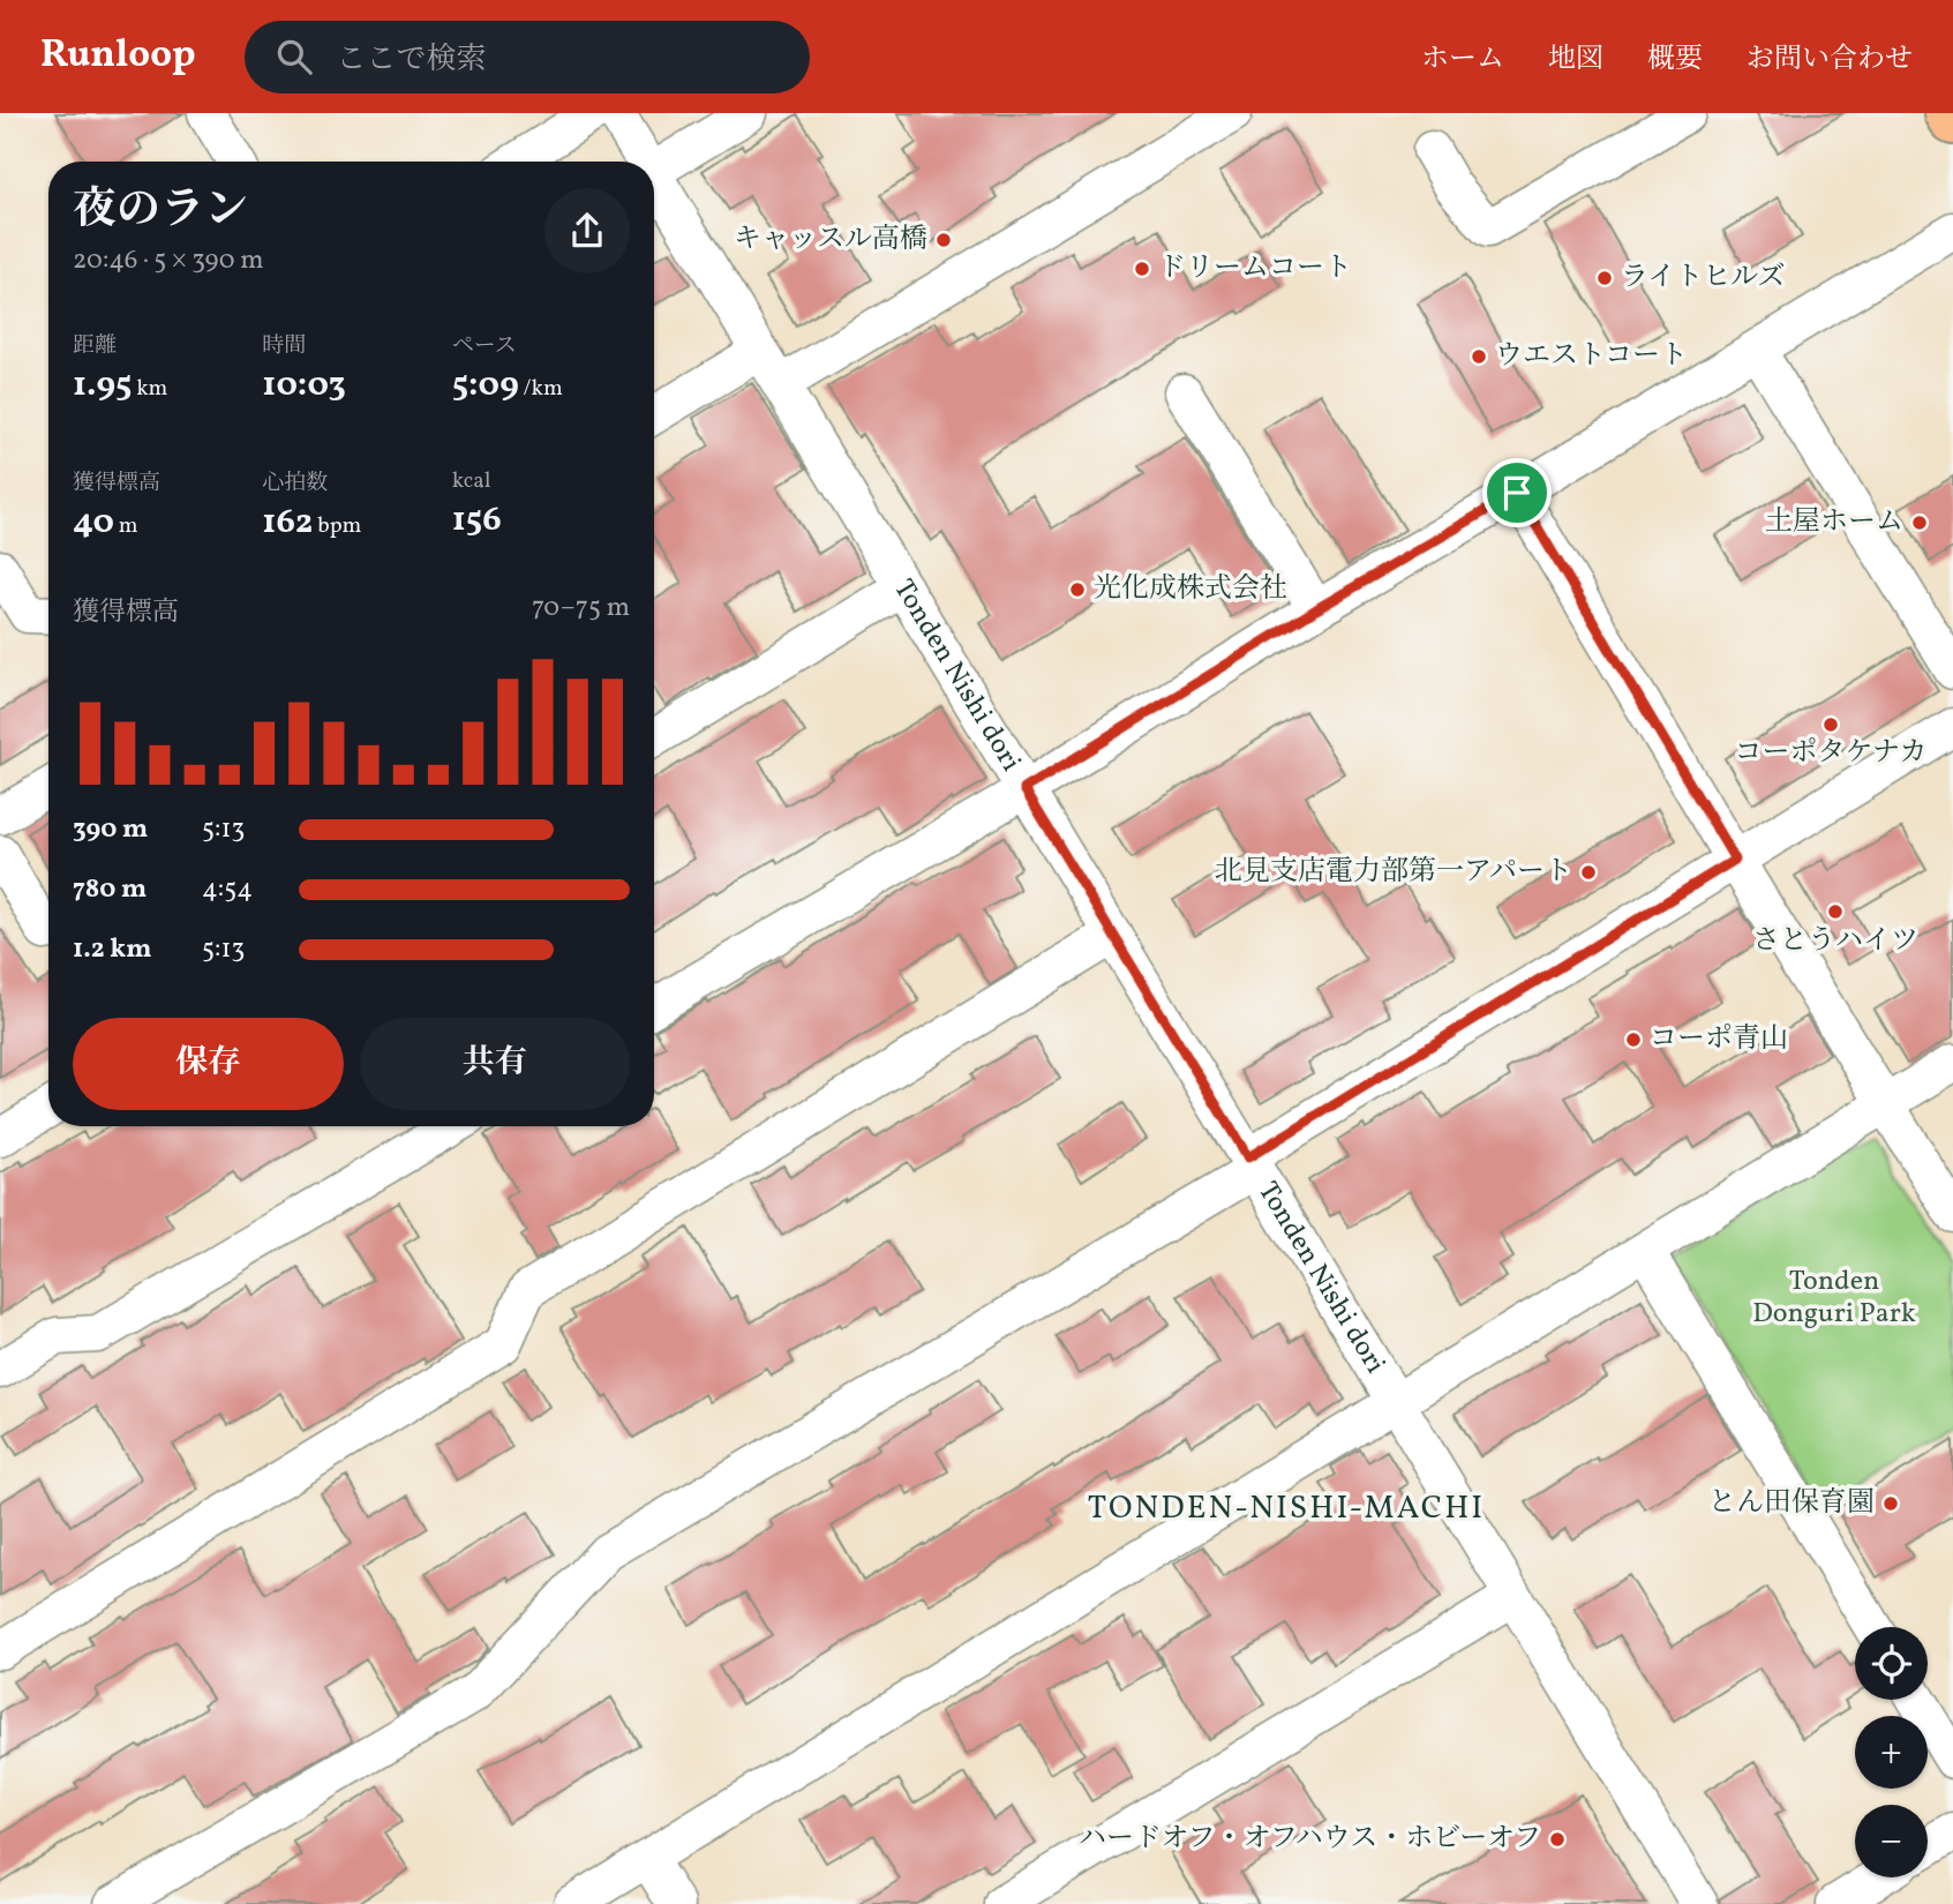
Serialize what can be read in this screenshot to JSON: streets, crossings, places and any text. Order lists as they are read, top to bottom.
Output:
{
  "streets": {
    "street": ["Tonden Nishi dori"]
  },
  "districts": ["TONDEN-NISHI-MACHI"],
  "parks": ["Tonden Donguri Park"],
  "places": [
    "キャッスル高橋",
    "ドリームコート",
    "ライトヒルズ",
    "ウエストコート",
    "土屋ホーム",
    "光化成株式会社",
    "コーポタケナカ",
    "北見支店電力部第一アパート",
    "さとうハイツ",
    "コーポ青山",
    "とん田保育園",
    "ハードオフ・オフハウス・ホビーオフ"
  ],
  "page": {
    "header": "Runloop",
    "search": "ここで検索",
    "nav": [
      "ホーム",
      "地図",
      "概要",
      "お問い合わせ"
    ],
    "heading": ["夜のラン", "20:46 · 5 × 390 m"],
    "stats": [
      ["距離", "1.95 km"],
      ["時間", "10:03"],
      ["ペース", "5:09 /km"],
      ["獲得標高", "40 m"],
      ["心拍数", "162 bpm"],
      ["kcal", "156"]
    ],
    "chart": ["獲得標高", "70–75 m"],
    "list": [
      {
        "name": "390 m",
        "note": "5:13"
      },
      {
        "name": "780 m",
        "note": "4:54"
      },
      {
        "name": "1.2 km",
        "note": "5:13"
      }
    ],
    "buttons": ["保存", "共有"],
    "map_buttons": ["+", "−"]
  }
}
